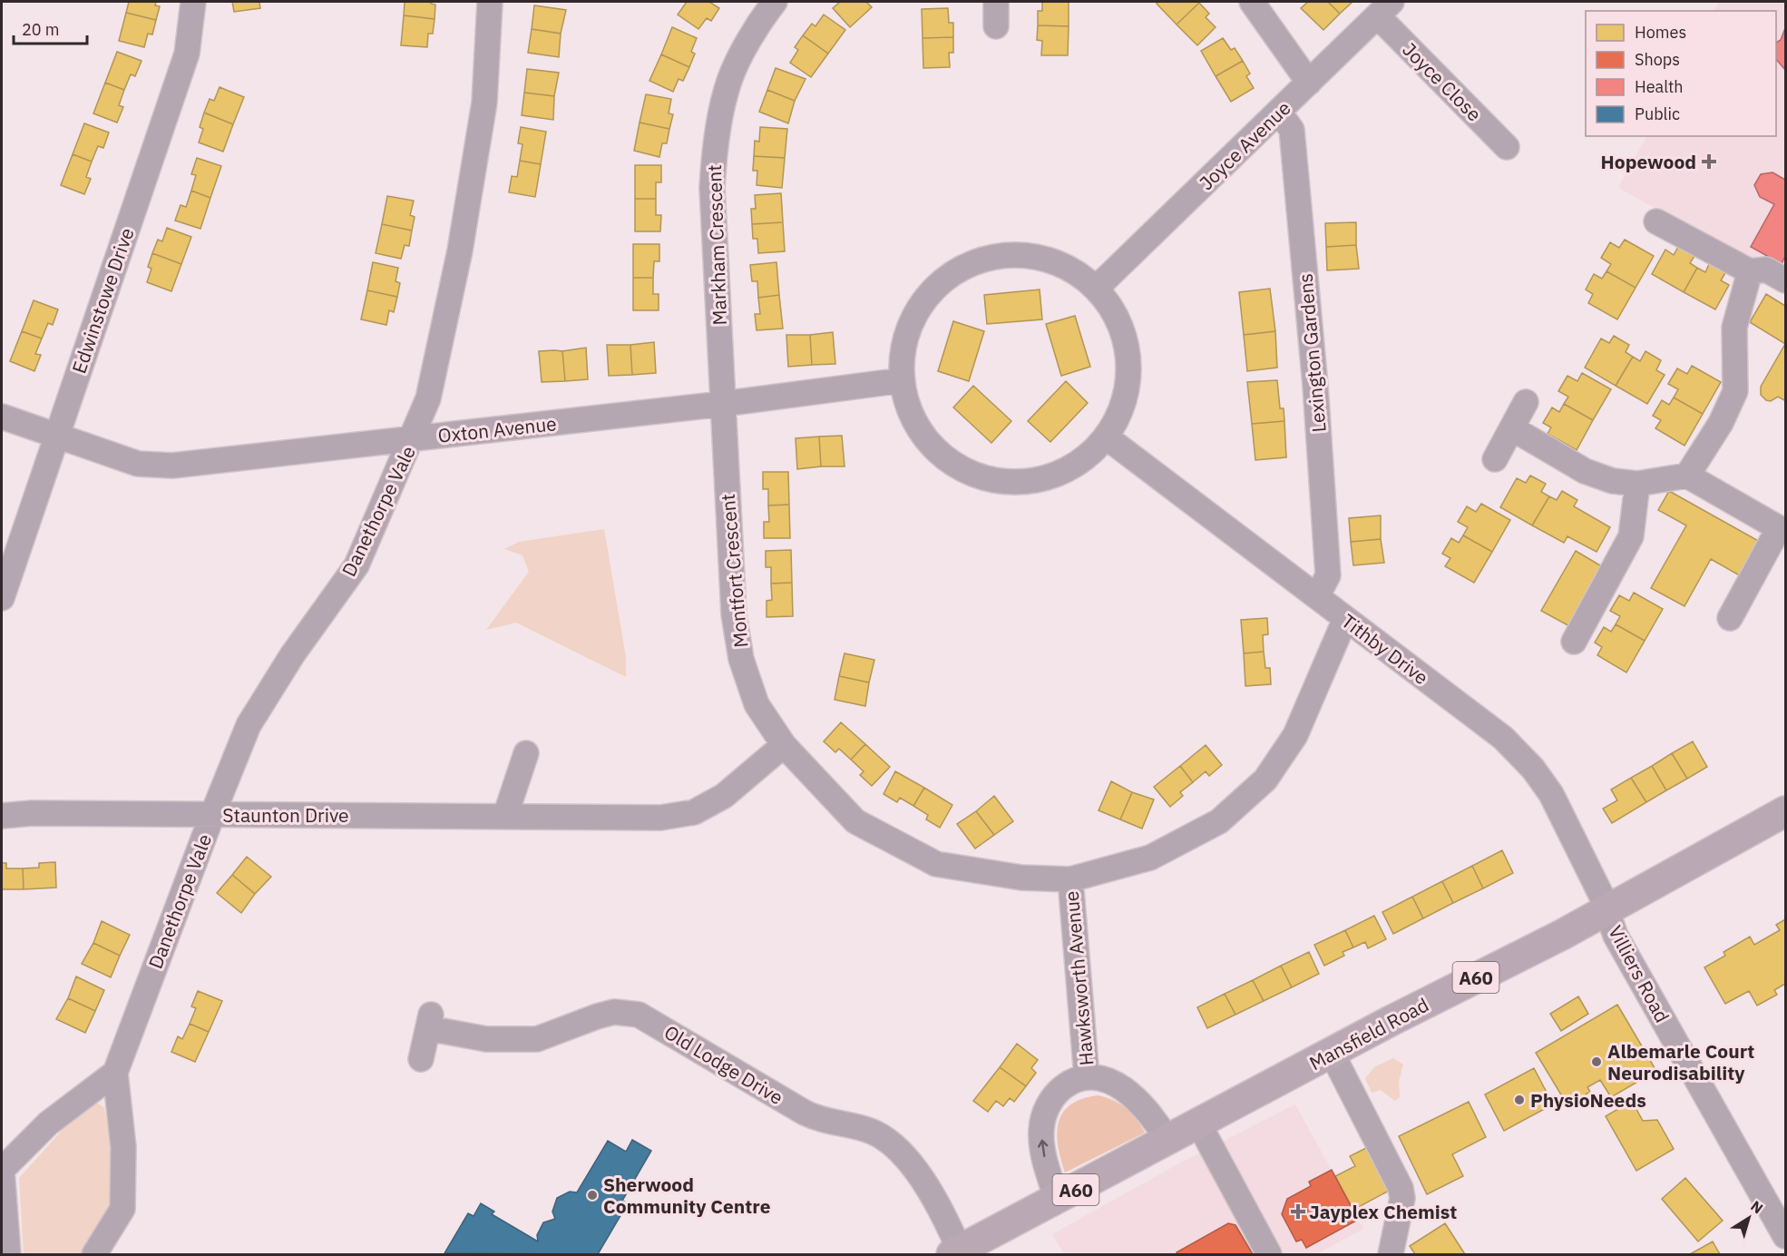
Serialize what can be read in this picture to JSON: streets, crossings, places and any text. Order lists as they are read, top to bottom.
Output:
{
  "streets": {
    "highway": ["A60", "Mansfield Road"],
    "street": [
      "Joyce Close",
      "Joyce Avenue",
      "Markham Crescent",
      "Edwinstowe Drive",
      "Lexington Gardens",
      "Oxton Avenue",
      "Danethorpe Vale",
      "Montfort Crescent",
      "Tithby Drive",
      "Staunton Drive",
      "Villiers Road",
      "Hawksworth Avenue",
      "Old Lodge Drive"
    ]
  },
  "crossings": [
    ["Joyce Close", "Joyce Avenue"],
    ["Joyce Avenue", "Lexington Gardens"],
    ["Markham Crescent", "Oxton Avenue"],
    ["Markham Crescent", "Montfort Crescent"],
    ["Edwinstowe Drive", "Oxton Avenue"],
    ["Lexington Gardens", "Tithby Drive"],
    ["Oxton Avenue", "Danethorpe Vale"],
    ["Oxton Avenue", "Montfort Crescent"],
    ["Danethorpe Vale", "Staunton Drive"],
    ["Montfort Crescent", "Tithby Drive"],
    ["Montfort Crescent", "Staunton Drive"],
    ["Montfort Crescent", "Hawksworth Avenue"],
    ["Tithby Drive", "Villiers Road"],
    ["Tithby Drive", "Mansfield Road"],
    ["Villiers Road", "Mansfield Road"],
    ["Hawksworth Avenue", "Mansfield Road"],
    ["Mansfield Road", "Old Lodge Drive"]
  ],
  "places": {
    "health": ["Hopewood", "Jayplex Chemist"],
    "other": ["Albemarle Court Neurodisability", "PhysioNeeds", "Sherwood Community Centre"]
  },
  "legend": [
    "Homes",
    "Shops",
    "Health",
    "Public"
  ],
  "scale_bar": "20 m",
  "north": "top right"
}
